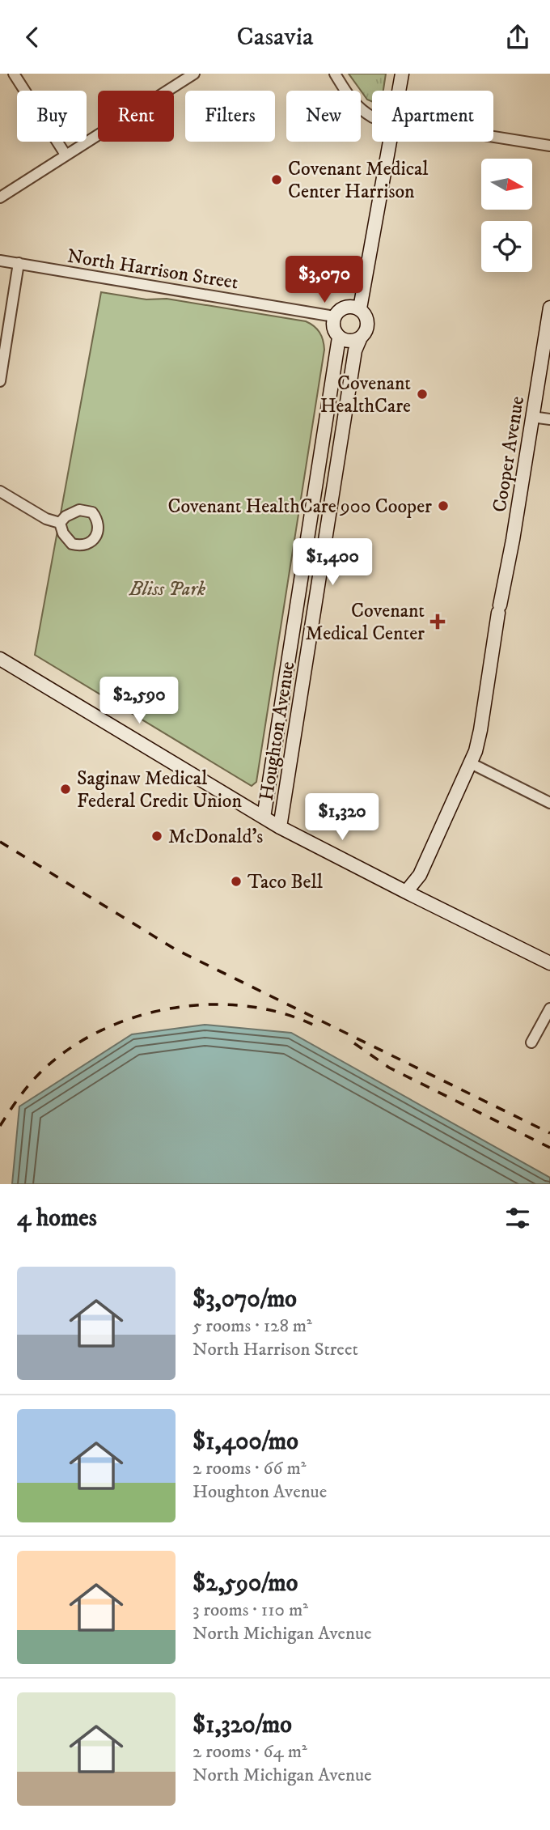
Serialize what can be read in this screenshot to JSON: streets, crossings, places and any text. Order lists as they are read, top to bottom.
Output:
{
  "streets": {
    "street": ["North Harrison Street", "Cooper Avenue", "Houghton Avenue"]
  },
  "crossings": [
    ["North Harrison Street", "Houghton Avenue"]
  ],
  "parks": ["Bliss Park"],
  "places": {
    "other": [
      "Covenant Medical Center Harrison",
      "Covenant HealthCare",
      "Covenant HealthCare 900 Cooper",
      "Saginaw Medical Federal Credit Union",
      "McDonald's",
      "Taco Bell"
    ],
    "health": ["Covenant Medical Center"]
  },
  "north": "right",
  "page": {
    "header": "Casavia",
    "chip": [
      "Buy",
      "Rent",
      "Filters",
      "New",
      "Apartment"
    ],
    "price": [
      "$3,070",
      "$1,400",
      "$2,590",
      "$1,320"
    ],
    "heading": "4 homes",
    "list": [
      {
        "name": "$3,070/mo",
        "note": "5 rooms · 128 m² · North Harrison Street"
      },
      {
        "name": "$1,400/mo",
        "note": "2 rooms · 66 m² · Houghton Avenue"
      },
      {
        "name": "$2,590/mo",
        "note": "3 rooms · 110 m² · North Michigan Avenue"
      },
      {
        "name": "$1,320/mo",
        "note": "2 rooms · 64 m² · North Michigan Avenue"
      }
    ]
  }
}
